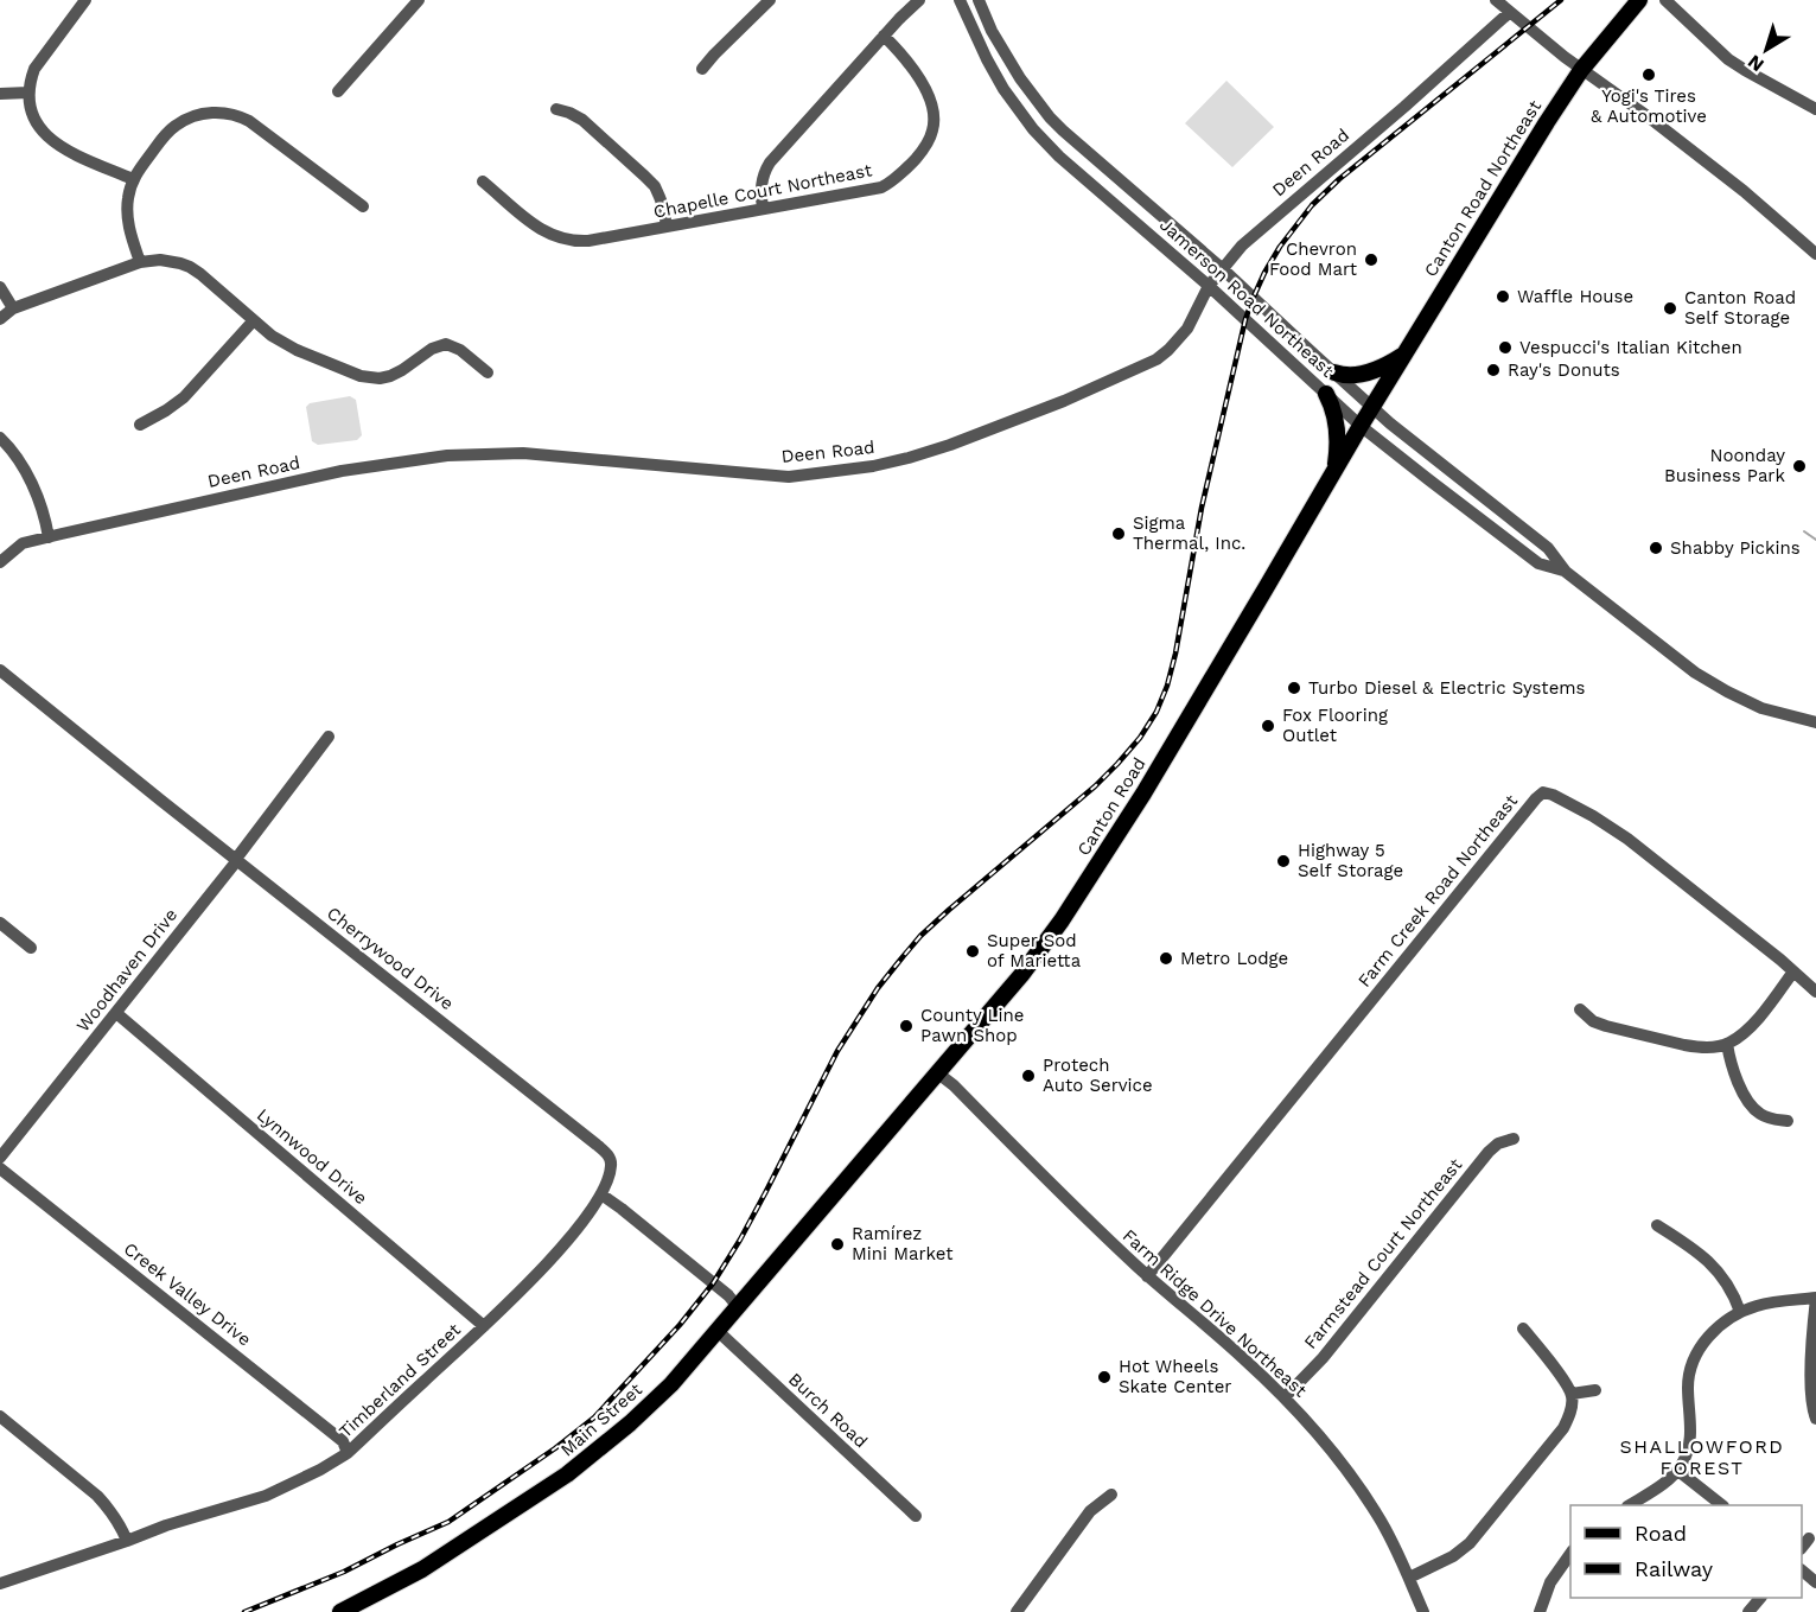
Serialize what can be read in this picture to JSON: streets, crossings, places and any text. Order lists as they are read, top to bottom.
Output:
{
  "streets": {
    "main road": ["Canton Road Northeast", "Canton Road", "Main Street"],
    "street": [
      "Deen Road",
      "Chapelle Court Northeast",
      "Jamerson Road Northeast",
      "Farm Creek Road Northeast",
      "Cherrywood Drive",
      "Woodhaven Drive",
      "Lynnwood Drive",
      "Farmstead Court Northeast",
      "Creek Valley Drive",
      "Farm Ridge Drive Northeast",
      "Timberland Street",
      "Burch Road"
    ]
  },
  "crossings": [
    ["Deen Road", "Jamerson Road Northeast"],
    ["Canton Road Northeast", "Jamerson Road Northeast"],
    ["Canton Road Northeast", "Canton Road"],
    ["Jamerson Road Northeast", "Canton Road"],
    ["Canton Road", "Farm Ridge Drive Northeast"],
    ["Canton Road", "Main Street"],
    ["Farm Creek Road Northeast", "Farm Ridge Drive Northeast"],
    ["Cherrywood Drive", "Woodhaven Drive"],
    ["Cherrywood Drive", "Timberland Street"],
    ["Woodhaven Drive", "Lynnwood Drive"],
    ["Lynnwood Drive", "Timberland Street"],
    ["Farmstead Court Northeast", "Farm Ridge Drive Northeast"],
    ["Creek Valley Drive", "Timberland Street"],
    ["Burch Road", "Main Street"]
  ],
  "districts": ["SHALLOWFORD FOREST"],
  "places": [
    "Yogi's Tires & Automotive",
    "Chevron Food Mart",
    "Waffle House",
    "Canton Road Self Storage",
    "Vespucci's Italian Kitchen",
    "Ray's Donuts",
    "Noonday Business Park",
    "Sigma Thermal, Inc.",
    "Shabby Pickins",
    "Turbo Diesel & Electric Systems",
    "Fox Flooring Outlet",
    "Highway 5 Self Storage",
    "Super Sod of Marietta",
    "Metro Lodge",
    "County Line Pawn Shop",
    "Protech Auto Service",
    "Ramírez Mini Market",
    "Hot Wheels Skate Center"
  ],
  "legend": ["Road", "Railway"],
  "north": "bottom left"
}
